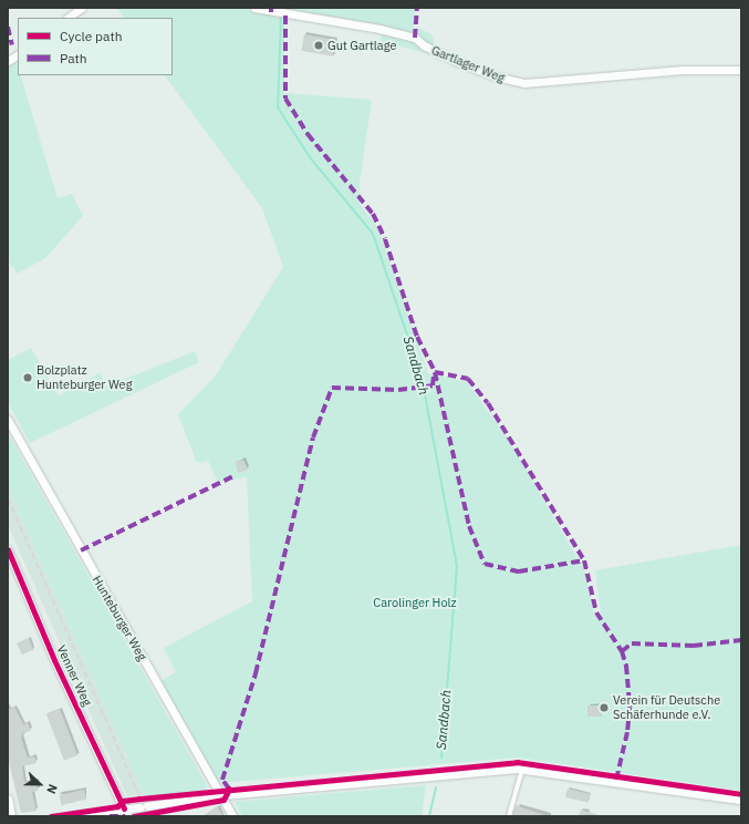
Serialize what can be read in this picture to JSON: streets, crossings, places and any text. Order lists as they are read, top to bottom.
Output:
{
  "streets": {
    "street": ["Gartlager Weg", "Hunteburger Weg", "Venner Weg"]
  },
  "water": ["Sandbach"],
  "parks": ["Carolinger Holz"],
  "places": ["Gut Gartlage", "Bolzplatz Hunteburger Weg", "Verein für Deutsche Schäferhunde e.V."],
  "legend": ["Cycle path", "Path"],
  "north": "right"
}
